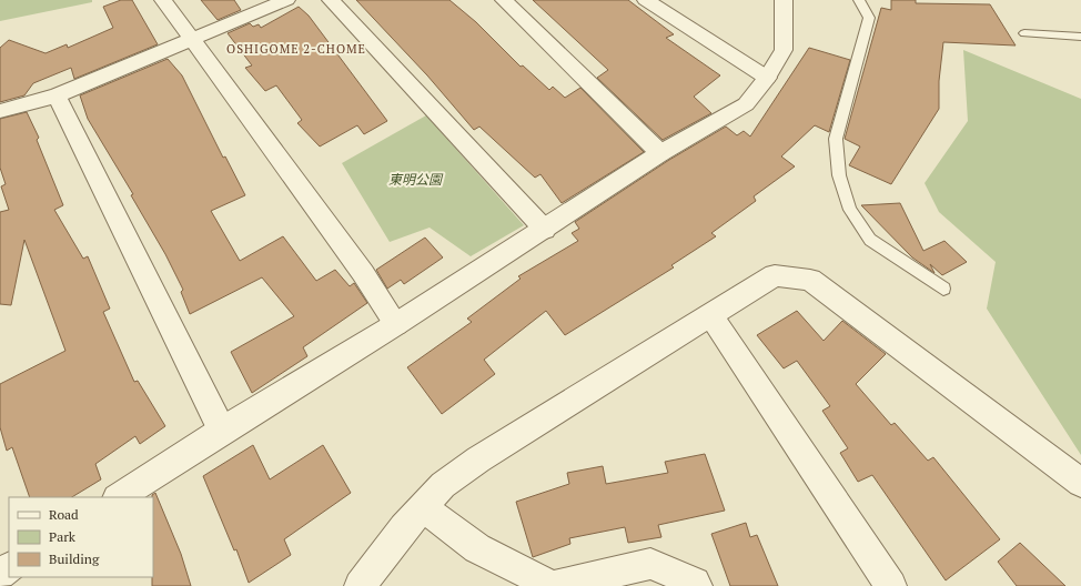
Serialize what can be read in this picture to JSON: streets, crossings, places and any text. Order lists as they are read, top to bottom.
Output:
{
  "districts": ["OSHIGOME 2-CHOME"],
  "parks": ["東明公園"],
  "legend": ["Road", "Park", "Building"]
}
